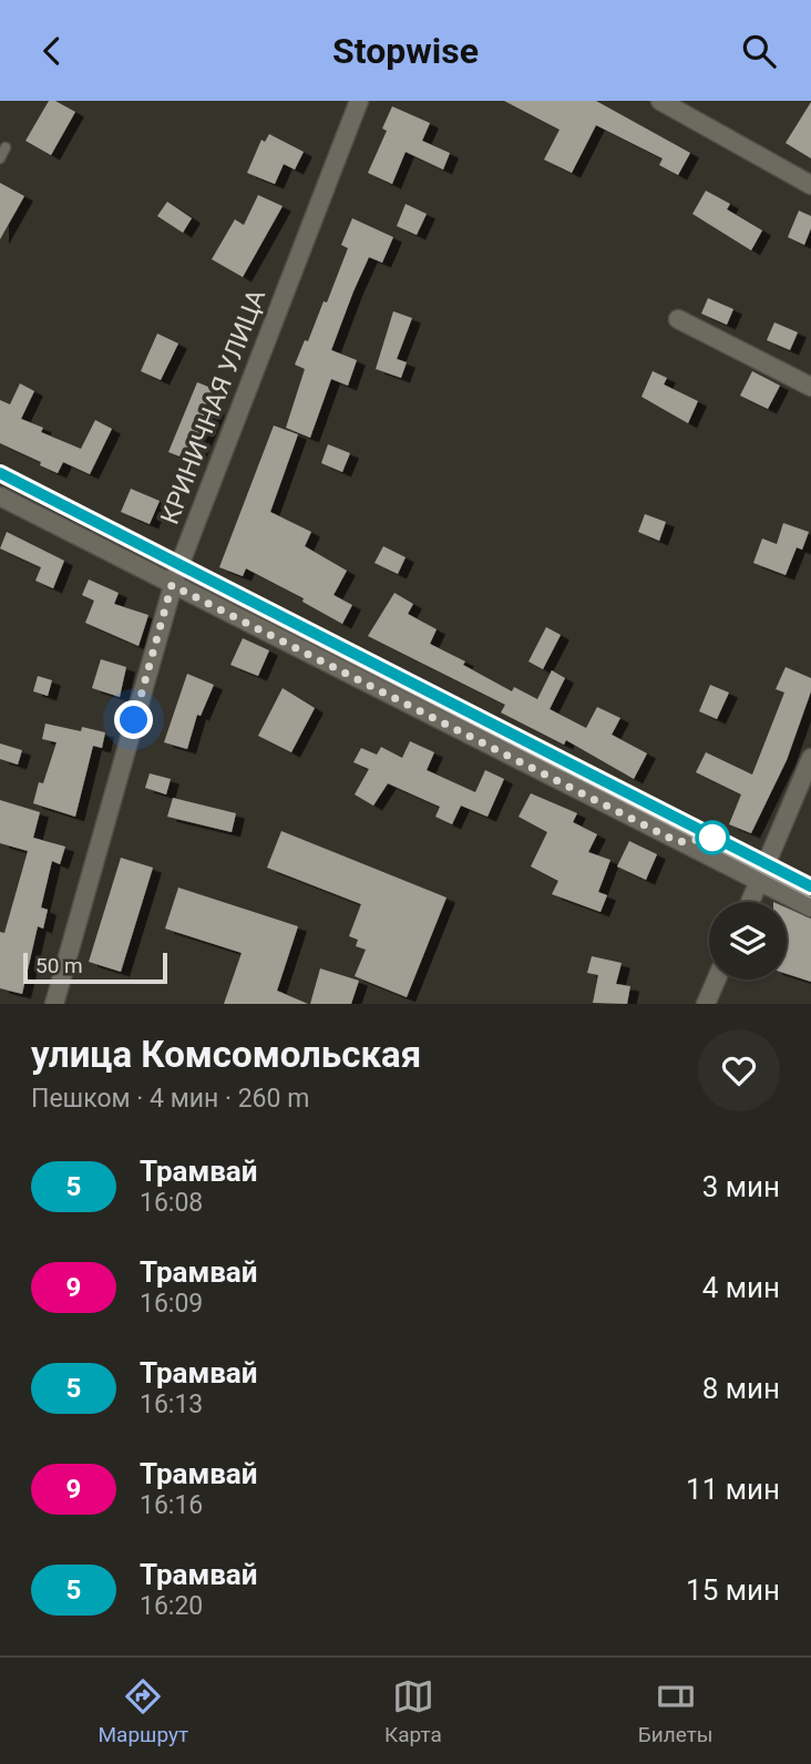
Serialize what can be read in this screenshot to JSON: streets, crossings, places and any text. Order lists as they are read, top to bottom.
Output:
{
  "streets": {
    "street": ["КРИНИЧНАЯ УЛИЦА"]
  },
  "lines": ["tram line 5"],
  "scale_bar": "50 m",
  "page": {
    "header": "Stopwise",
    "scale": "50 m",
    "heading": ["улица Комсомольская", "Пешком · 4 мин · 260 m"],
    "list": [
      {
        "mark": "5",
        "name": "Трамвай",
        "note": "16:08",
        "value": "3 мин"
      },
      {
        "mark": "9",
        "name": "Трамвай",
        "note": "16:09",
        "value": "4 мин"
      },
      {
        "mark": "5",
        "name": "Трамвай",
        "note": "16:13",
        "value": "8 мин"
      },
      {
        "mark": "9",
        "name": "Трамвай",
        "note": "16:16",
        "value": "11 мин"
      },
      {
        "mark": "5",
        "name": "Трамвай",
        "note": "16:20",
        "value": "15 мин"
      }
    ],
    "tabs": ["Маршрут", "Карта", "Билеты"]
  }
}
